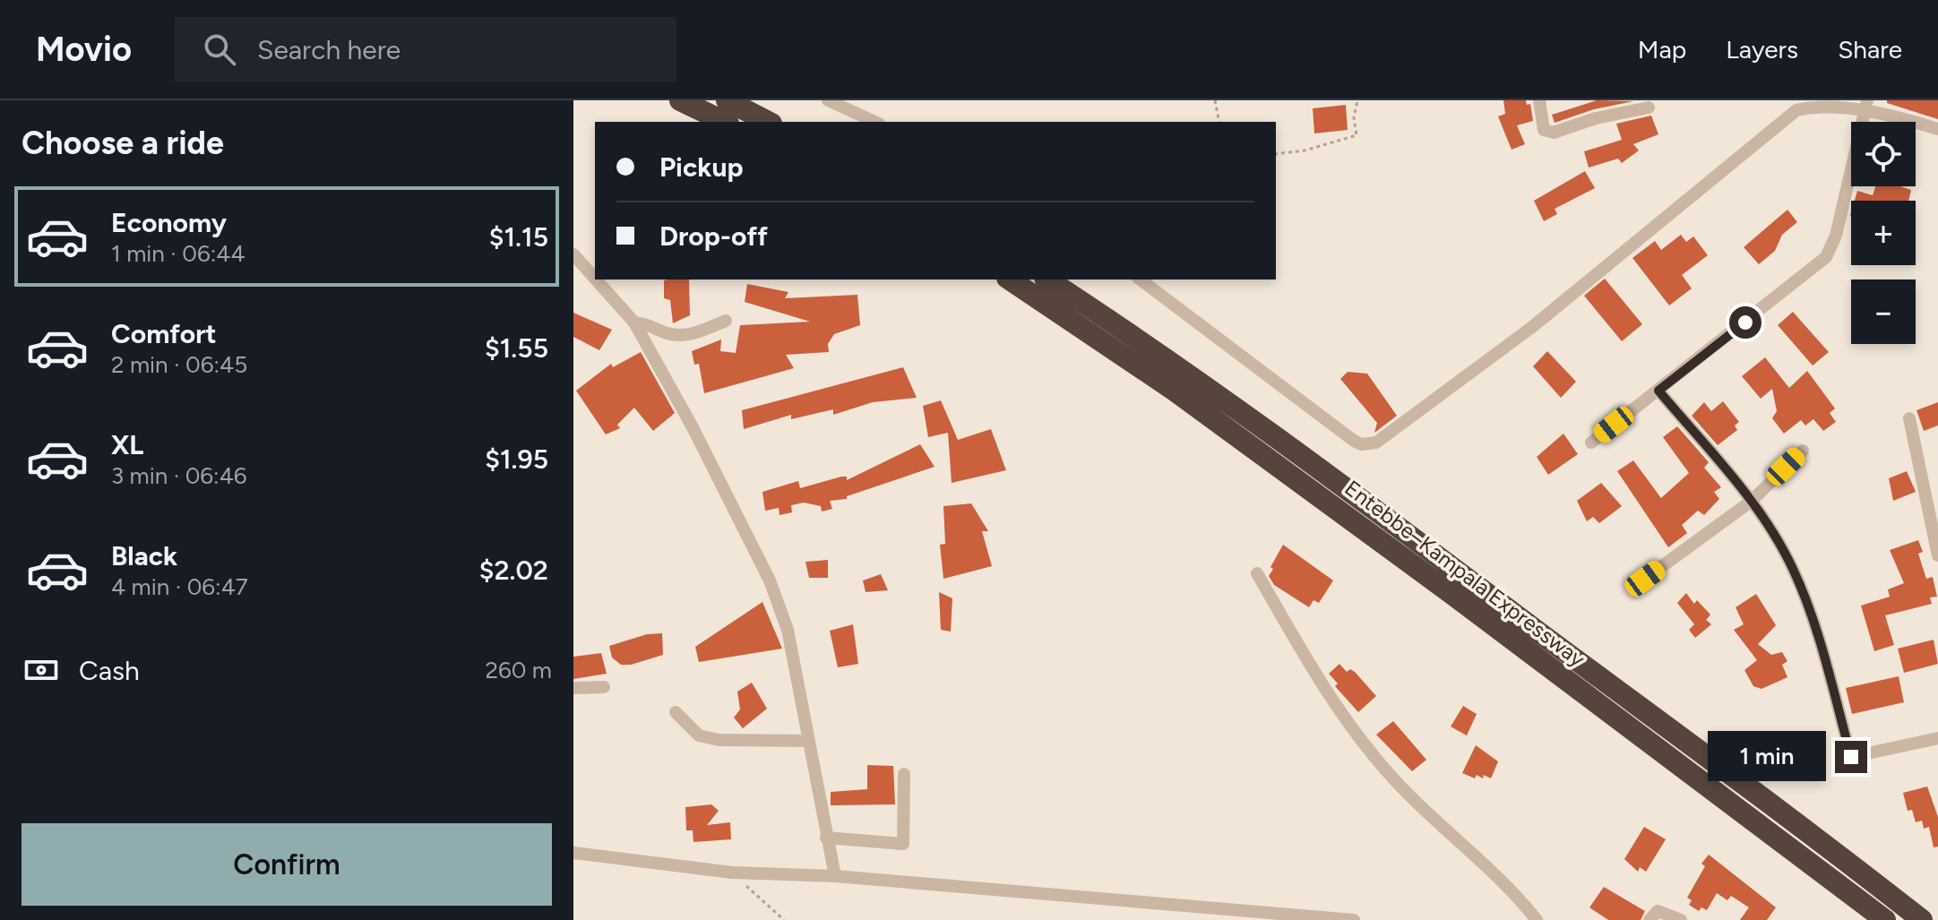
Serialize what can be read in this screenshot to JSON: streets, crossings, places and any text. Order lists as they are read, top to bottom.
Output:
{
  "streets": {
    "highway": ["Entebbe–Kampala Expressway"]
  },
  "page": {
    "header": "Movio",
    "search": "Search here",
    "nav": ["Map", "Layers", "Share"],
    "heading": "Choose a ride",
    "map_buttons": ["+", "−"],
    "banner": ["Pickup", "Drop-off"],
    "list": [
      {
        "name": "Economy",
        "note": "1 min · 06:44",
        "value": "$1.15"
      },
      {
        "name": "Comfort",
        "note": "2 min · 06:45",
        "value": "$1.55"
      },
      {
        "name": "XL",
        "note": "3 min · 06:46",
        "value": "$1.95"
      },
      {
        "name": "Black",
        "note": "4 min · 06:47",
        "value": "$2.02"
      }
    ],
    "pay": ["Cash", "260 m"],
    "bubble": "1 min",
    "buttons": "Confirm"
  }
}
